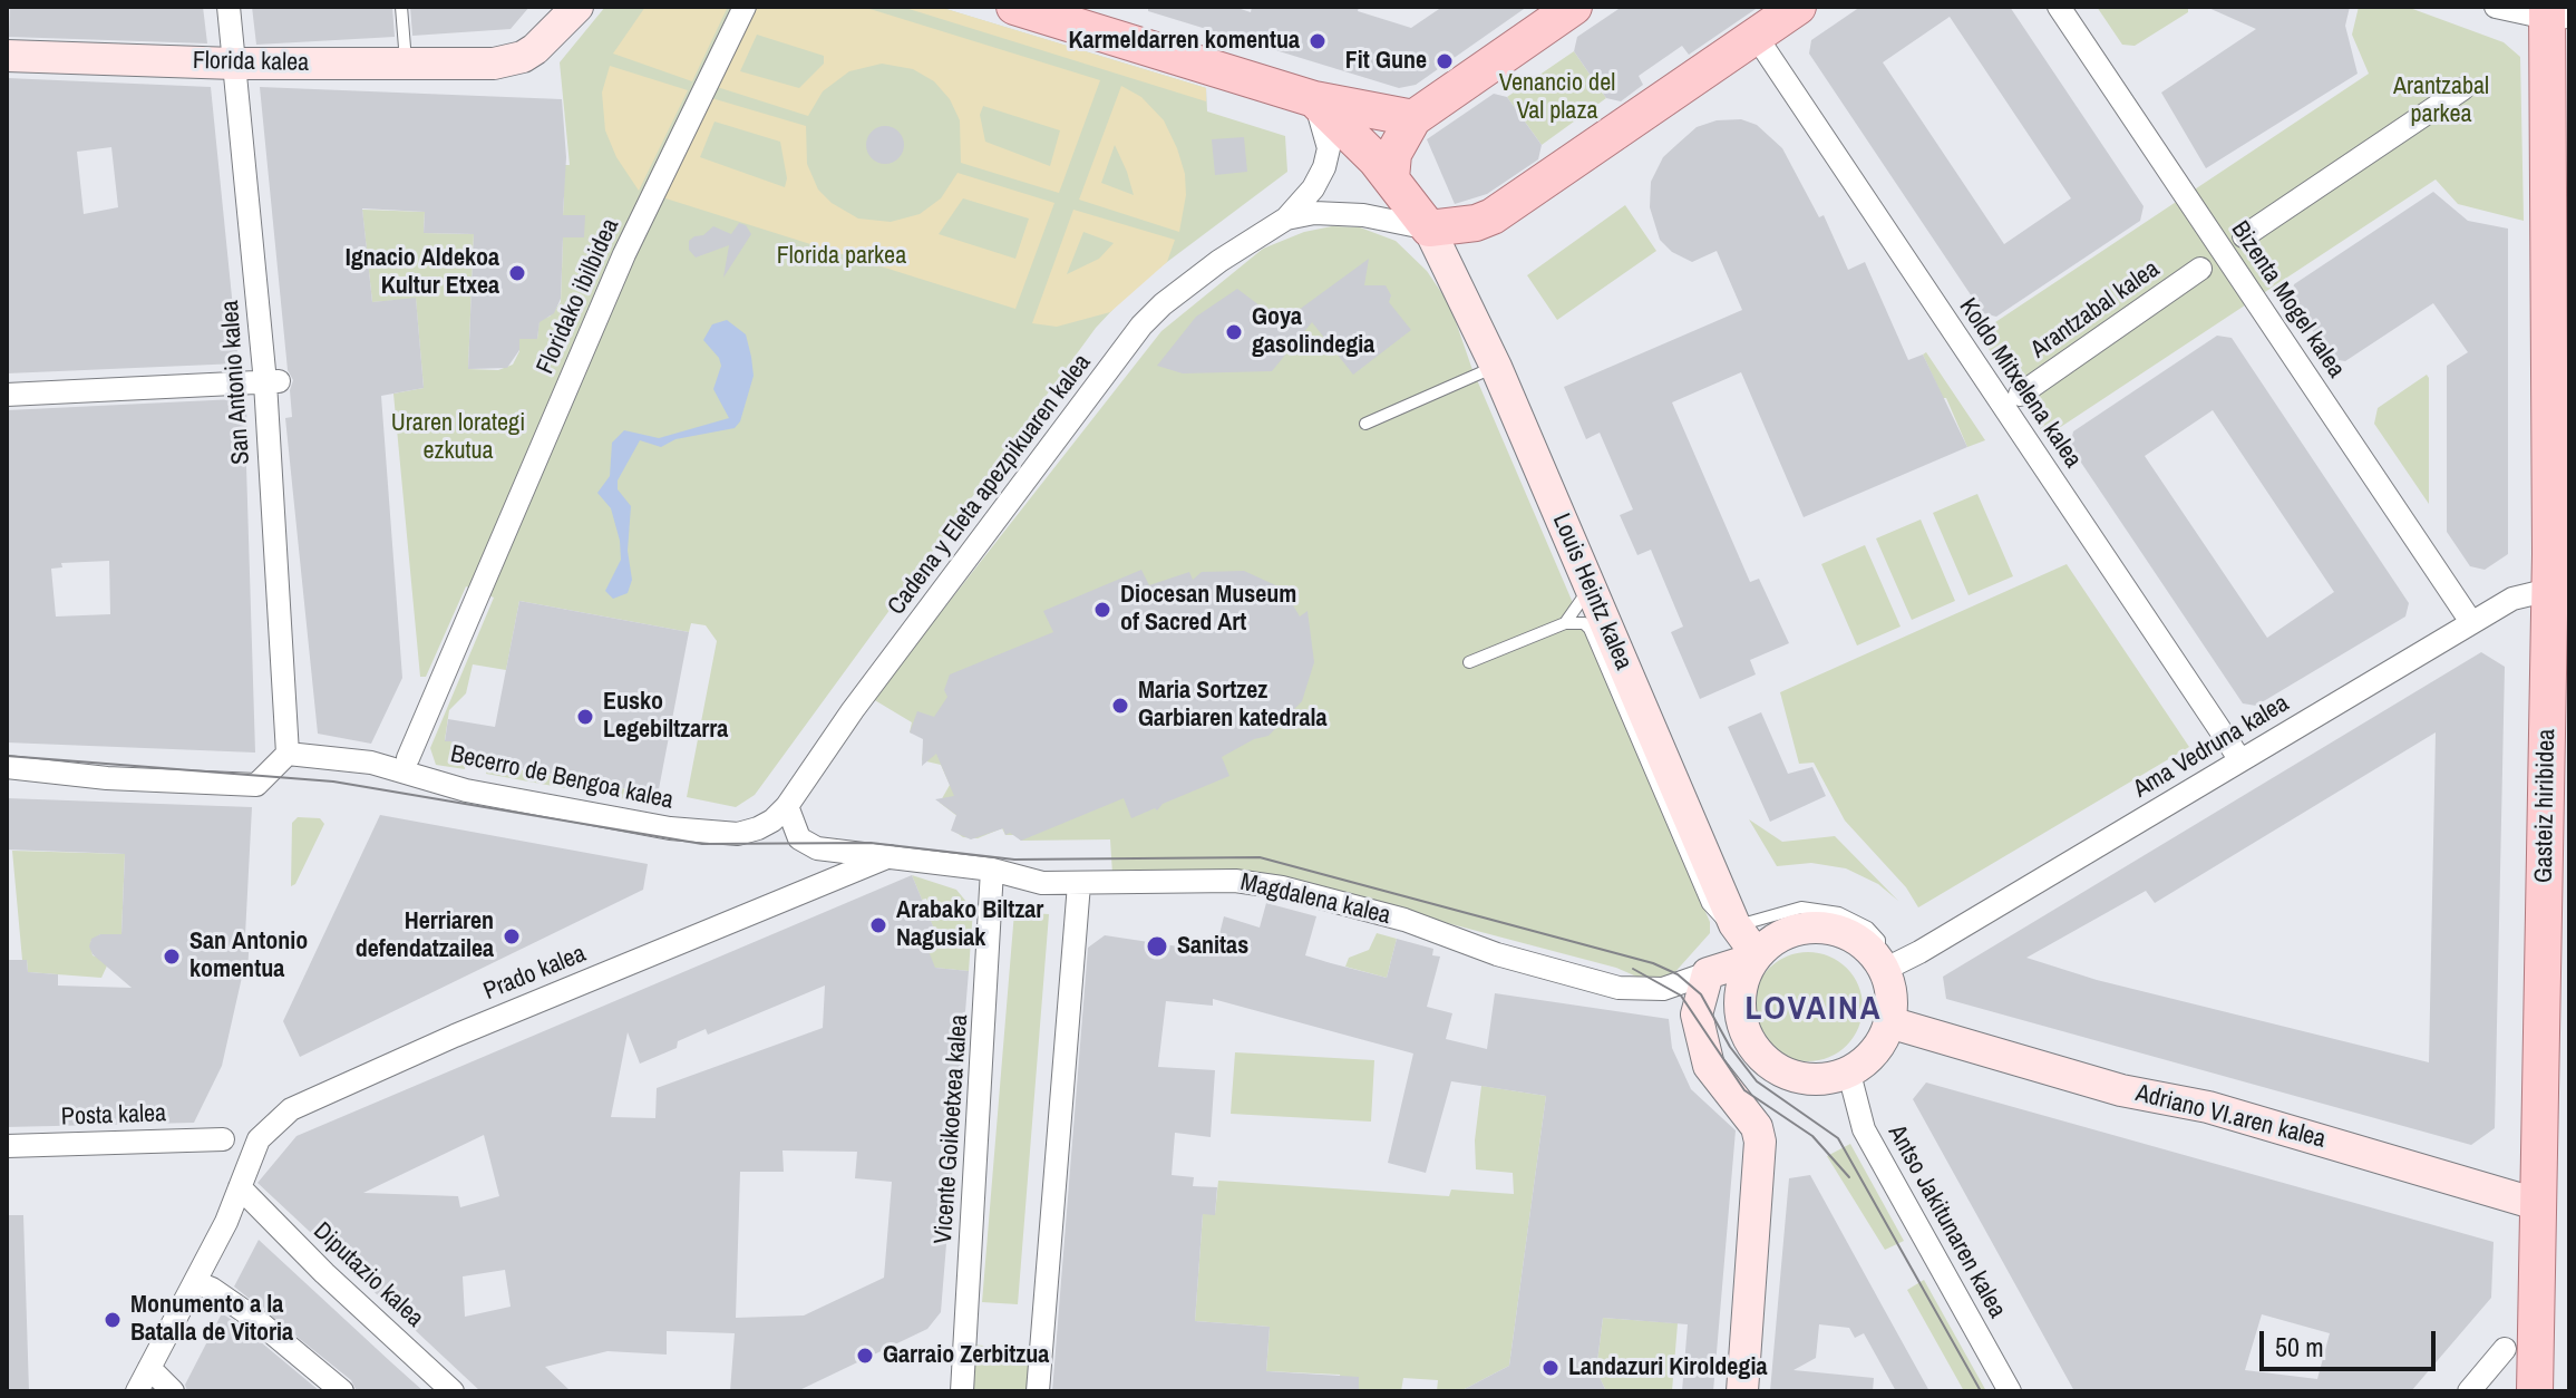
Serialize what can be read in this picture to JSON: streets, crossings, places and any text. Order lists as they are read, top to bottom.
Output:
{
  "streets": {
    "main road": [
      "Florida kalea",
      "Louis Heintz kalea",
      "Gasteiz hiribidea",
      "Magdalena kalea",
      "Adriano VI.aren kalea"
    ],
    "street": [
      "Floridako ibilbidea",
      "Bizenta Mogel kalea",
      "Arantzabal kalea",
      "San Antonio kalea",
      "Koldo Mitxelena kalea",
      "Cadena y Eleta apezpikuaren kalea",
      "Ama Vedruna kalea",
      "Becerro de Bengoa kalea",
      "Prado kalea",
      "Posta kalea",
      "Vicente Goikoetxea kalea",
      "Antso Jakitunaren kalea",
      "Diputazio kalea"
    ]
  },
  "crossings": [
    ["Florida kalea", "San Antonio kalea"],
    ["Bizenta Mogel kalea", "Ama Vedruna kalea"],
    ["San Antonio kalea", "Becerro de Bengoa kalea"],
    ["Koldo Mitxelena kalea", "Ama Vedruna kalea"],
    ["Cadena y Eleta apezpikuaren kalea", "Louis Heintz kalea"],
    ["Cadena y Eleta apezpikuaren kalea", "Becerro de Bengoa kalea"],
    ["Cadena y Eleta apezpikuaren kalea", "Magdalena kalea"],
    ["Louis Heintz kalea", "Ama Vedruna kalea"],
    ["Louis Heintz kalea", "Magdalena kalea"],
    ["Louis Heintz kalea", "Adriano VI.aren kalea"],
    ["Louis Heintz kalea", "Antso Jakitunaren kalea"],
    ["Ama Vedruna kalea", "Gasteiz hiribidea"],
    ["Ama Vedruna kalea", "Magdalena kalea"],
    ["Ama Vedruna kalea", "Adriano VI.aren kalea"],
    ["Ama Vedruna kalea", "Antso Jakitunaren kalea"],
    ["Becerro de Bengoa kalea", "Magdalena kalea"],
    ["Gasteiz hiribidea", "Adriano VI.aren kalea"],
    ["Magdalena kalea", "Prado kalea"],
    ["Magdalena kalea", "Adriano VI.aren kalea"],
    ["Magdalena kalea", "Vicente Goikoetxea kalea"],
    ["Magdalena kalea", "Antso Jakitunaren kalea"],
    ["Prado kalea", "Diputazio kalea"],
    ["Adriano VI.aren kalea", "Antso Jakitunaren kalea"]
  ],
  "districts": ["LOVAINA"],
  "parks": [
    "Venancio del Val plaza",
    "Arantzabal parkea",
    "Florida parkea",
    "Uraren lorategi ezkutua"
  ],
  "places": [
    "Karmeldarren komentua",
    "Fit Gune",
    "Ignacio Aldekoa Kultur Etxea",
    "Goya gasolindegia",
    "Diocesan Museum of Sacred Art",
    "Maria Sortzez Garbiaren katedrala",
    "Eusko Legebiltzarra",
    "Arabako Biltzar Nagusiak",
    "Herriaren defendatzailea",
    "Sanitas",
    "San Antonio komentua",
    "Monumento a la Batalla de Vitoria",
    "Garraio Zerbitzua",
    "Landazuri Kiroldegia"
  ],
  "scale_bar": "50 m"
}
